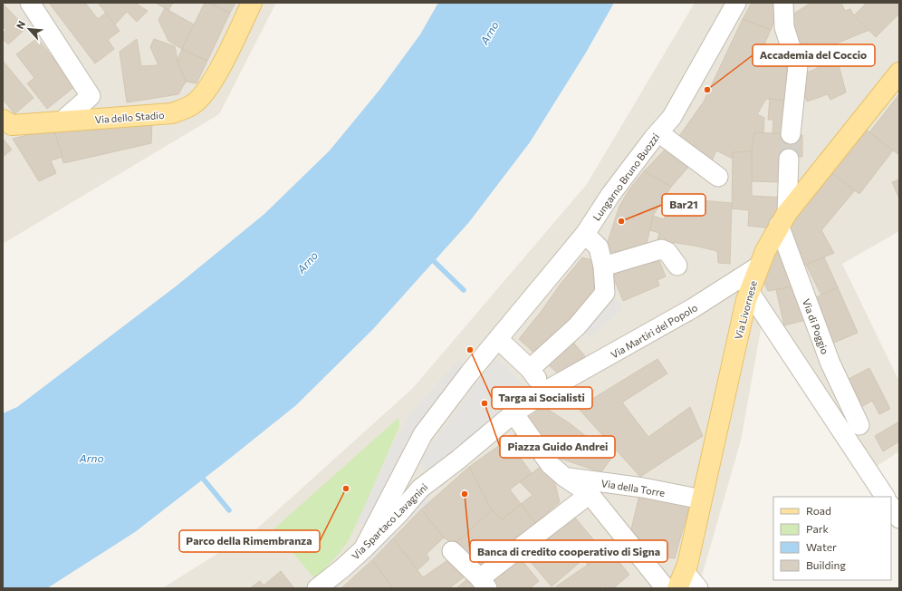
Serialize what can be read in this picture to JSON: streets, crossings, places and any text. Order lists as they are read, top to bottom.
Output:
{
  "streets": {
    "main road": ["Via dello Stadio", "Via Livornese"],
    "street": [
      "Lungarno Bruno Buozzi",
      "Via di Poggio",
      "Via Martiri del Popolo",
      "Via della Torre",
      "Via Spartaco Lavagnini"
    ]
  },
  "crossings": [
    ["Lungarno Bruno Buozzi", "Via Spartaco Lavagnini"],
    ["Via Livornese", "Via di Poggio"],
    ["Via Livornese", "Via Martiri del Popolo"],
    ["Via Livornese", "Via della Torre"],
    ["Via Martiri del Popolo", "Via Spartaco Lavagnini"]
  ],
  "water": ["Arno"],
  "places": [
    "Accademia del Coccio",
    "Bar21",
    "Targa ai Socialisti",
    "Piazza Guido Andrei",
    "Parco della Rimembranza",
    "Banca di credito cooperativo di Signa"
  ],
  "legend": [
    "Road",
    "Park",
    "Water",
    "Building"
  ],
  "north": "top left"
}
